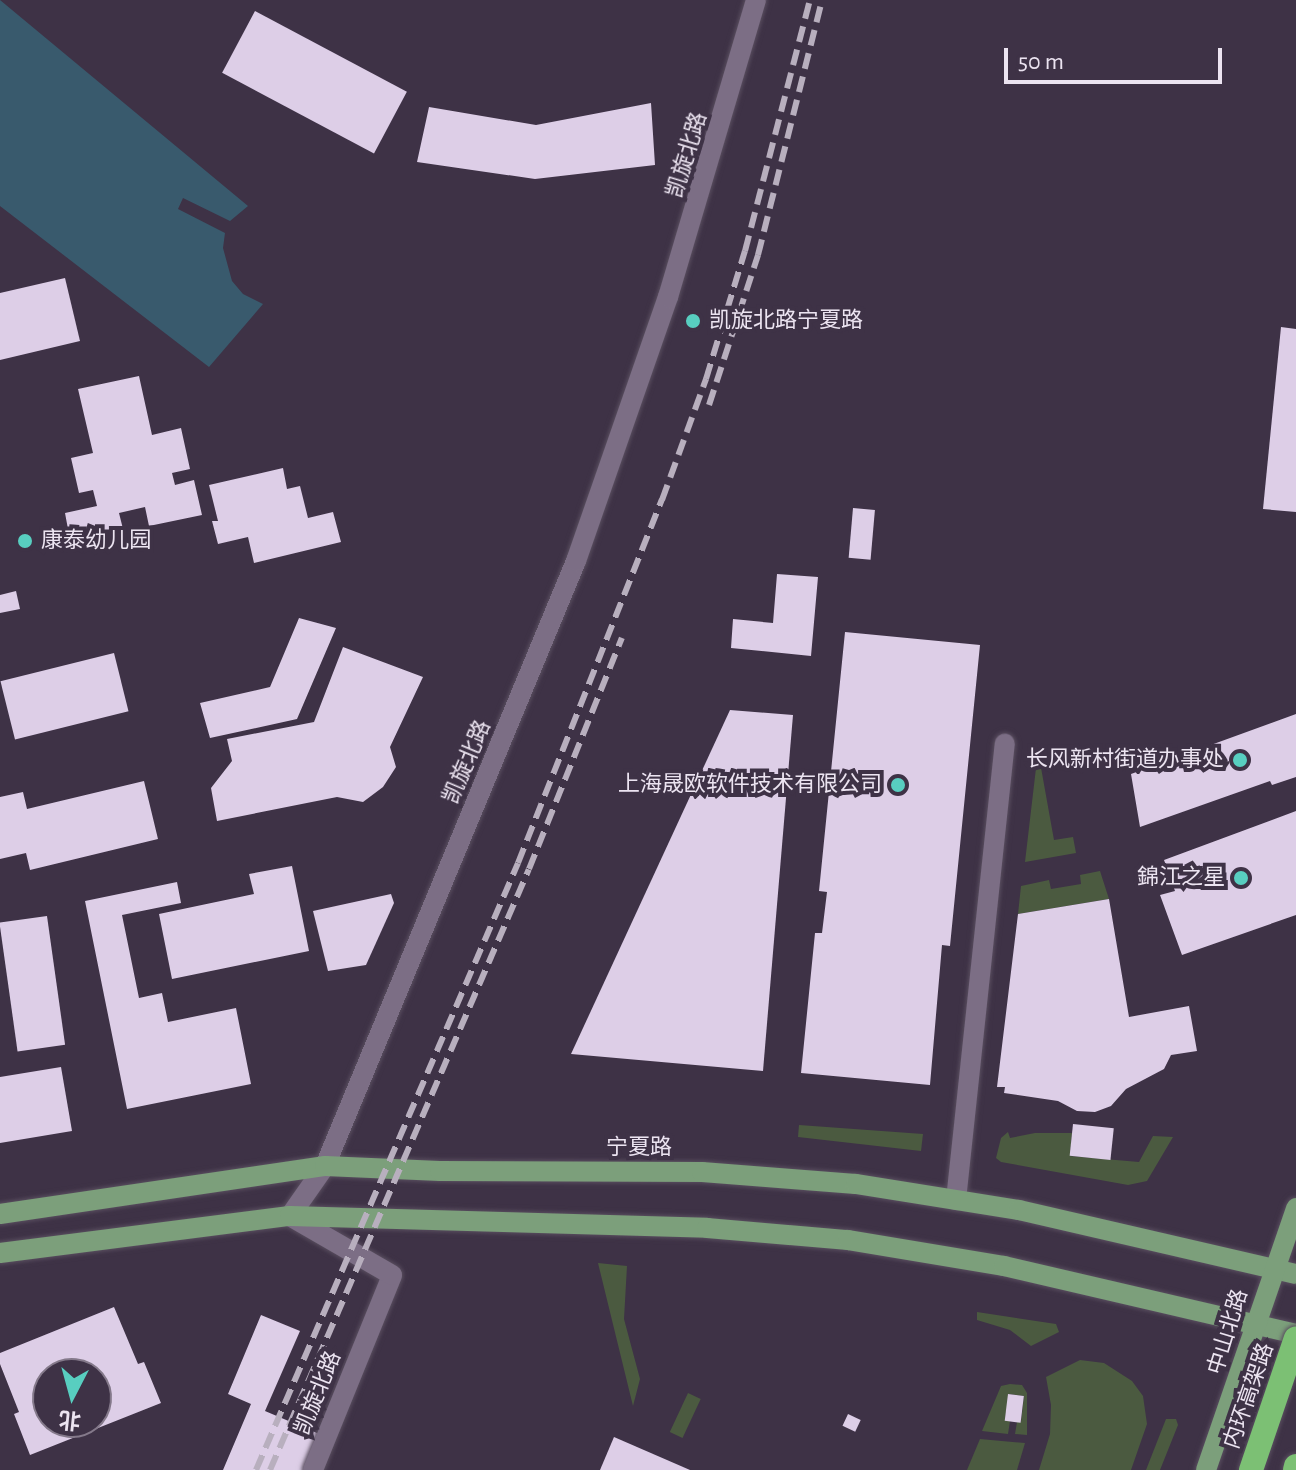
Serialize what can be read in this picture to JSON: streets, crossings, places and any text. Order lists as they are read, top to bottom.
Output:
{
  "streets": {
    "highway": ["内环高架路"],
    "main road": ["宁夏路", "中山北路"],
    "street": ["凯旋北路"]
  },
  "crossings": [
    ["凯旋北路", "宁夏路"],
    ["宁夏路", "中山北路"]
  ],
  "places": [
    "凯旋北路宁夏路",
    "康泰幼儿园",
    "长风新村街道办事处",
    "上海晟欧软件技术有限公司",
    "錦江之星"
  ],
  "scale_bar": "50 m",
  "north": "bottom"
}
